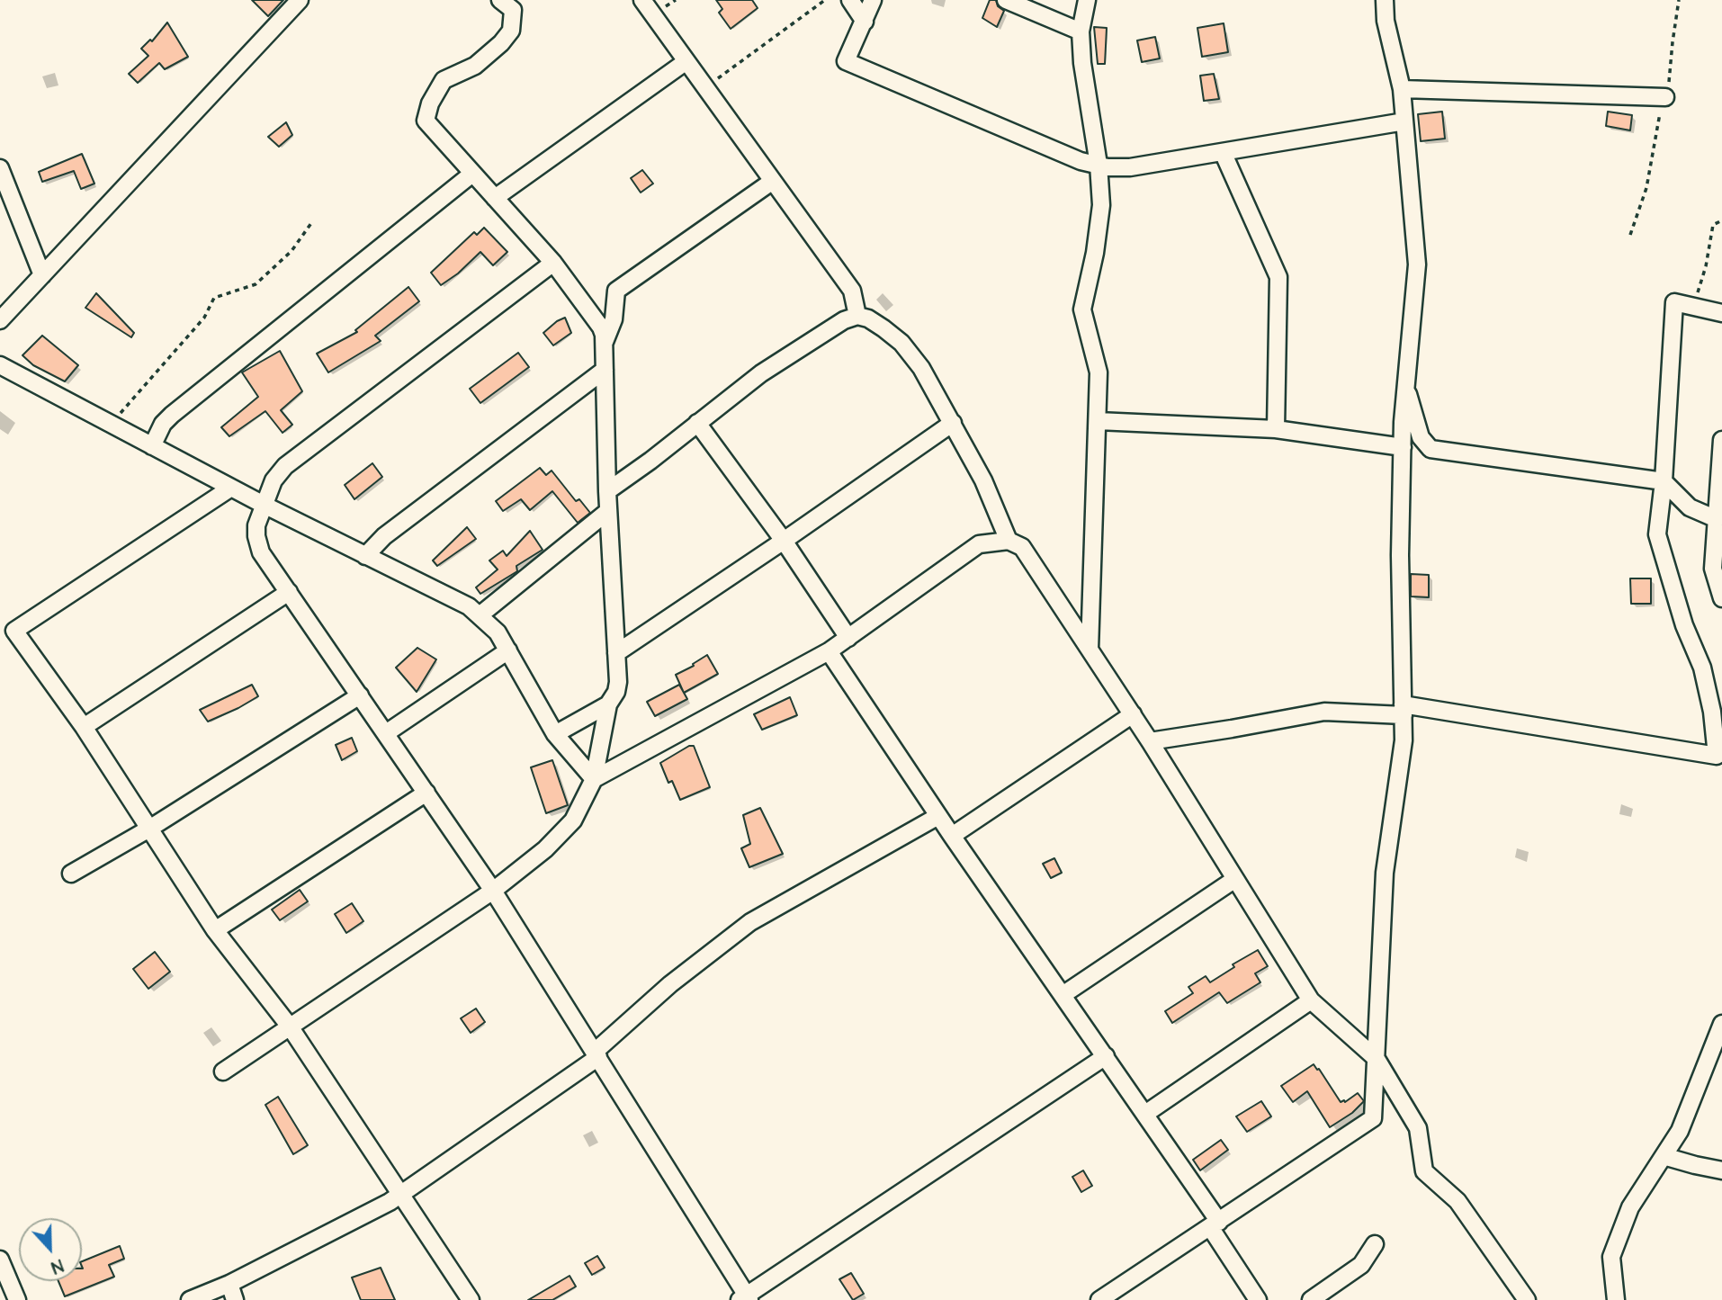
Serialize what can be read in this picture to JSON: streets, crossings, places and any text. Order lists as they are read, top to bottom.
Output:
{
  "north": "bottom"
}
